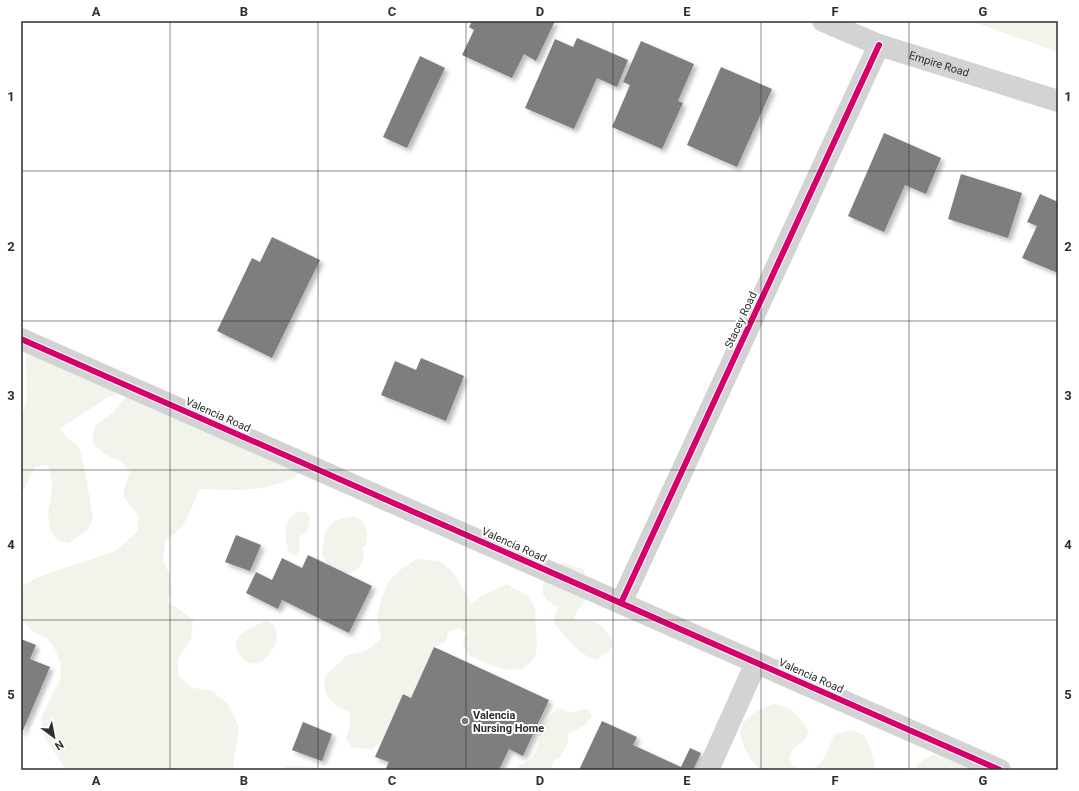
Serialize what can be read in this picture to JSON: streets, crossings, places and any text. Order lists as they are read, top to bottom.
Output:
{
  "streets": {
    "street": ["Empire Road", "Stacey Road", "Valencia Road"]
  },
  "crossings": [
    ["Empire Road", "Stacey Road"],
    ["Stacey Road", "Valencia Road"]
  ],
  "places": ["Valencia Nursing Home"],
  "north": "bottom right",
  "grid": {
    "columns": [
      "A",
      "B",
      "C",
      "D",
      "E",
      "F",
      "G"
    ],
    "rows": [
      "1",
      "2",
      "3",
      "4",
      "5"
    ]
  }
}
